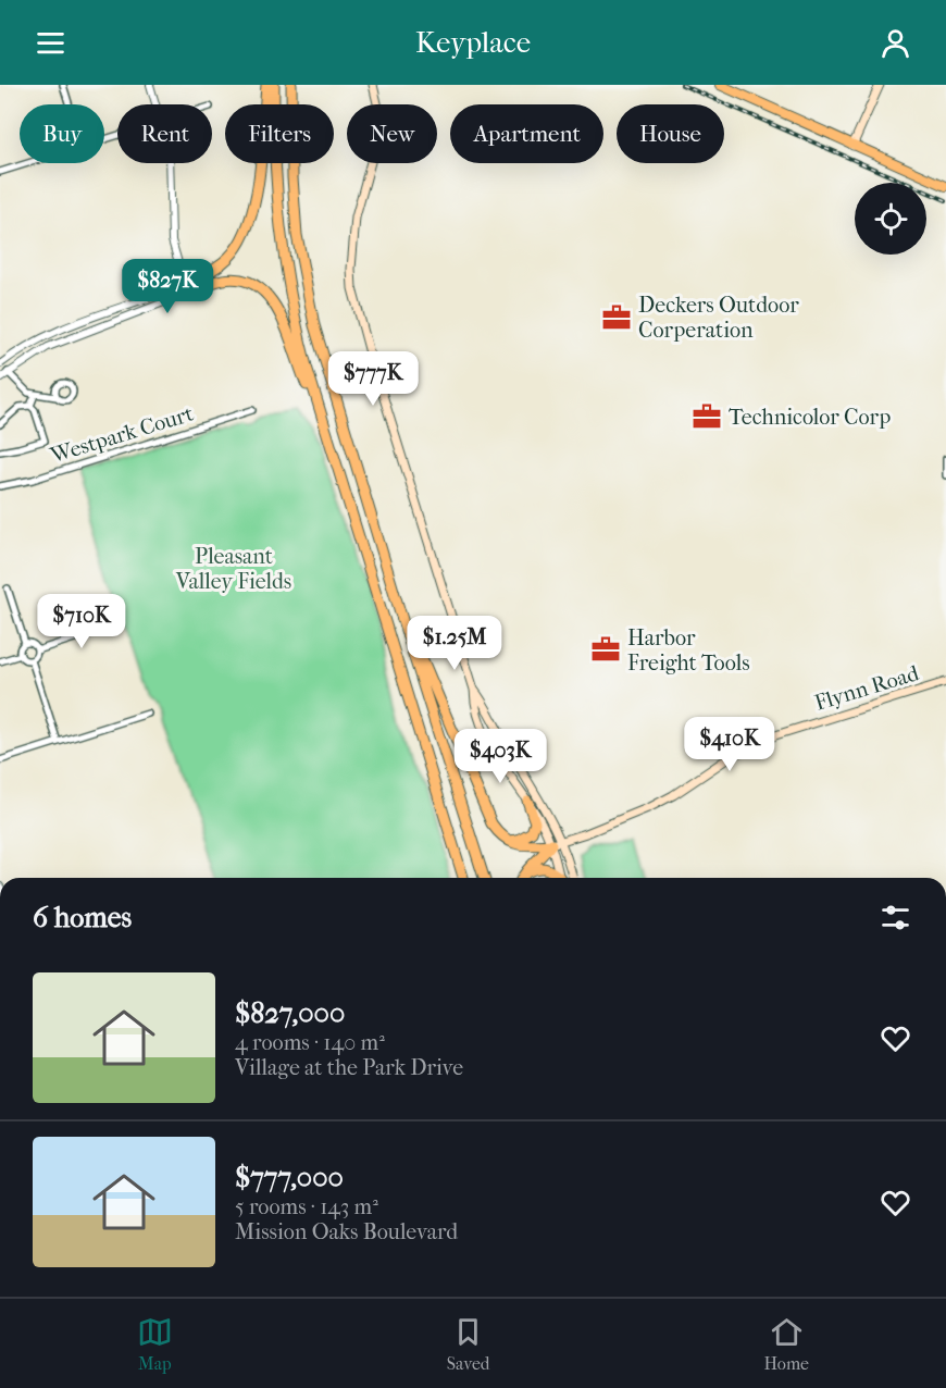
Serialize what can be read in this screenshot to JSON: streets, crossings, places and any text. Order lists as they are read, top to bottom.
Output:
{
  "streets": {
    "main road": ["Flynn Road"],
    "street": ["Westpark Court"]
  },
  "parks": ["Pleasant Valley Fields"],
  "places": {
    "office": ["Deckers Outdoor Corperation", "Technicolor Corp", "Harbor Freight Tools"]
  },
  "page": {
    "header": "Keyplace",
    "chip": [
      "Buy",
      "Rent",
      "Filters",
      "New",
      "Apartment",
      "House"
    ],
    "price": [
      "$827K",
      "$777K",
      "$710K",
      "$1.25M",
      "$410K",
      "$403K"
    ],
    "heading": "6 homes",
    "list": [
      {
        "name": "$827,000",
        "note": "4 rooms · 140 m² · Village at the Park Drive"
      },
      {
        "name": "$777,000",
        "note": "5 rooms · 143 m² · Mission Oaks Boulevard"
      }
    ],
    "tabs": ["Map", "Saved", "Home"]
  }
}
